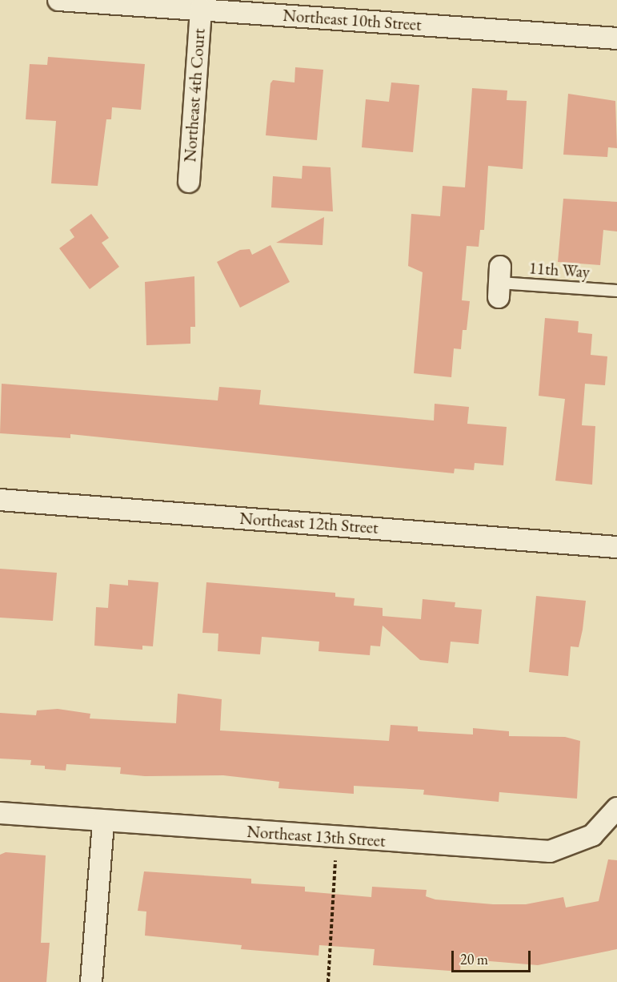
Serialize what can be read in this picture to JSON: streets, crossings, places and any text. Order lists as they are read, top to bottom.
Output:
{
  "streets": {
    "street": [
      "Northeast 10th Street",
      "Northeast 4th Court",
      "Northeast 12th Street",
      "Northeast 13th Street"
    ],
    "lane": ["11th Way"]
  },
  "crossings": [
    ["Northeast 10th Street", "Northeast 4th Court"]
  ],
  "scale_bar": "20 m"
}
